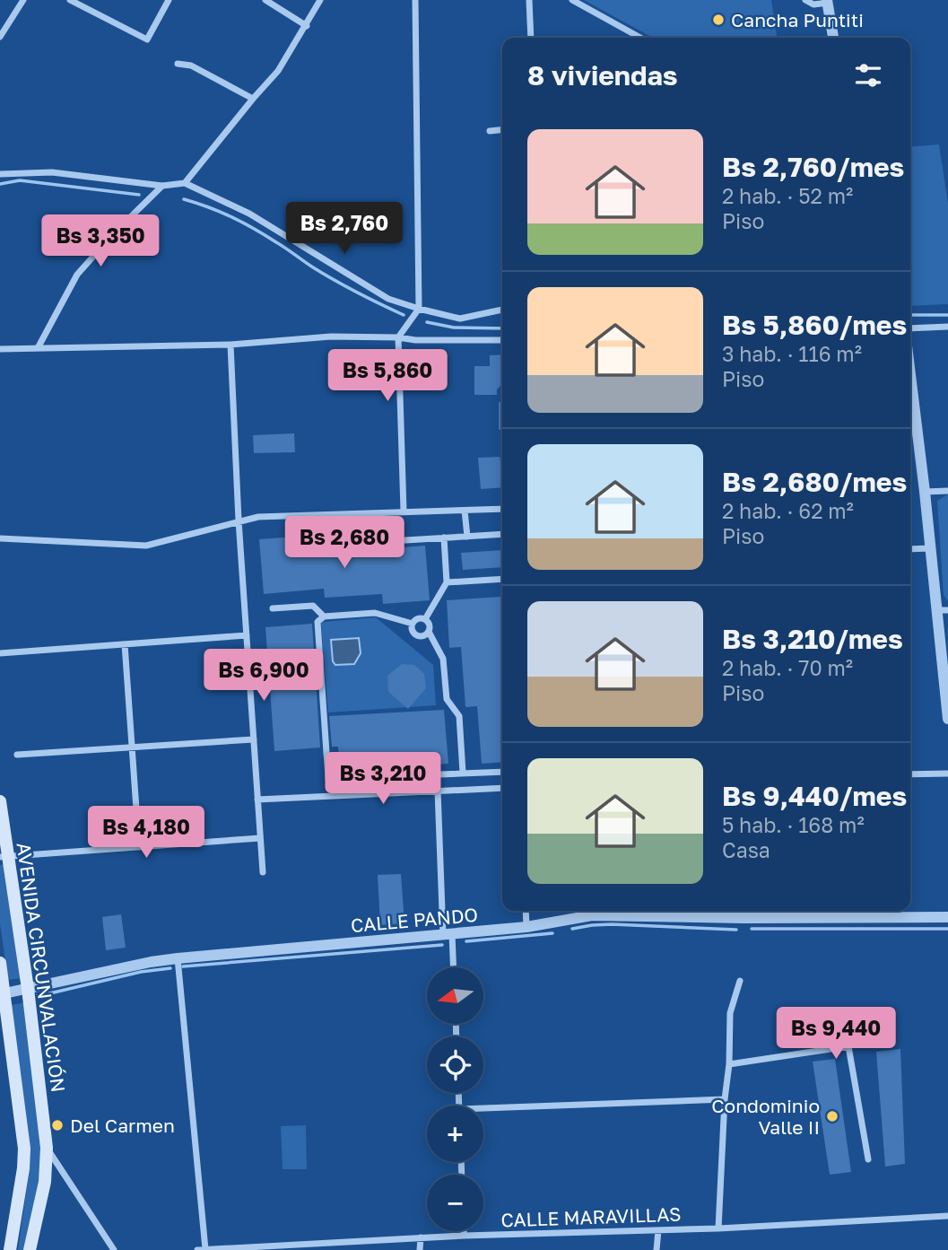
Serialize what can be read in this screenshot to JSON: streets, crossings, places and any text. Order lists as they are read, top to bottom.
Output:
{
  "streets": {
    "main road": ["AVENIDA CIRCUNVALACIÓN"],
    "street": ["CALLE PANDO", "CALLE MARAVILLAS"]
  },
  "crossings": [
    ["CALLE PANDO", "AVENIDA CIRCUNVALACIÓN"]
  ],
  "places": ["Cancha Puntiti", "Condominio Valle II", "Del Carmen"],
  "north": "left",
  "page": {
    "heading": "8 viviendas",
    "list": [
      {
        "name": "Bs 2,760/mes",
        "note": "2 hab. · 52 m² · Piso"
      },
      {
        "name": "Bs 5,860/mes",
        "note": "3 hab. · 116 m² · Piso"
      },
      {
        "name": "Bs 2,680/mes",
        "note": "2 hab. · 62 m² · Piso"
      },
      {
        "name": "Bs 3,210/mes",
        "note": "2 hab. · 70 m² · Piso"
      },
      {
        "name": "Bs 9,440/mes",
        "note": "5 hab. · 168 m² · Casa"
      }
    ],
    "price": [
      "Bs 2,760",
      "Bs 3,350",
      "Bs 5,860",
      "Bs 2,680",
      "Bs 6,900",
      "Bs 3,210",
      "Bs 4,180",
      "Bs 9,440"
    ],
    "map_buttons": ["+", "−"]
  }
}
